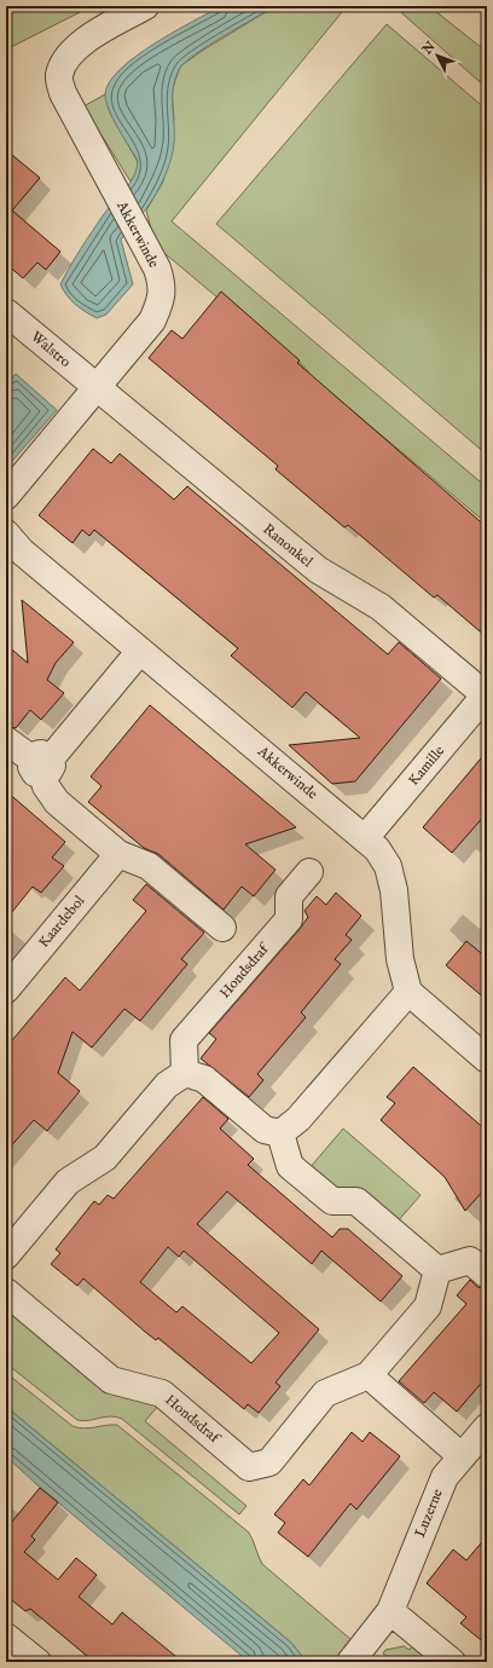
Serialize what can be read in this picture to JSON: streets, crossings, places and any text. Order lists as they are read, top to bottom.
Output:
{
  "streets": {
    "street": [
      "Akkerwinde",
      "Walstro",
      "Ranonkel",
      "Kamille",
      "Kaardebol",
      "Hondsdraf",
      "Luzerne"
    ]
  },
  "crossings": [
    ["Akkerwinde", "Walstro"],
    ["Akkerwinde", "Ranonkel"],
    ["Akkerwinde", "Kamille"],
    ["Walstro", "Ranonkel"],
    ["Ranonkel", "Kamille"]
  ],
  "north": "top left"
}
